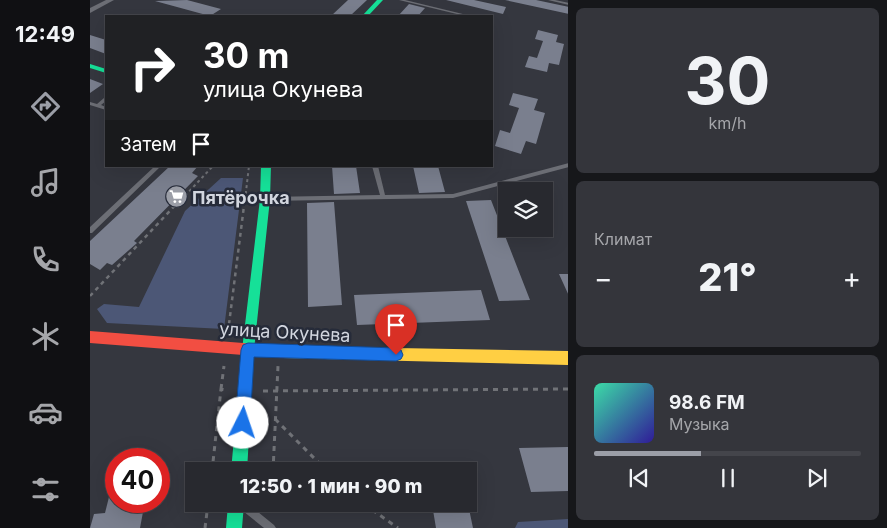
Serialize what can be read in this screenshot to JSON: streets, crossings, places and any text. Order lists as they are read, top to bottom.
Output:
{
  "streets": {
    "street": ["улица Окунева"]
  },
  "places": {
    "supermarket": ["Пятёрочка"]
  },
  "page": {
    "tabs": "12:49",
    "tile": [
      ["30", "km/h"],
      "Климат"
    ],
    "turn": ["30 m", "улица Окунева"],
    "then": "Затем",
    "heat": ["−", "21°", "+"],
    "song": ["98.6 FM", "Музыка"],
    "limit": "40",
    "trip": "12:50 · 1 мин · 90 m"
  }
}
